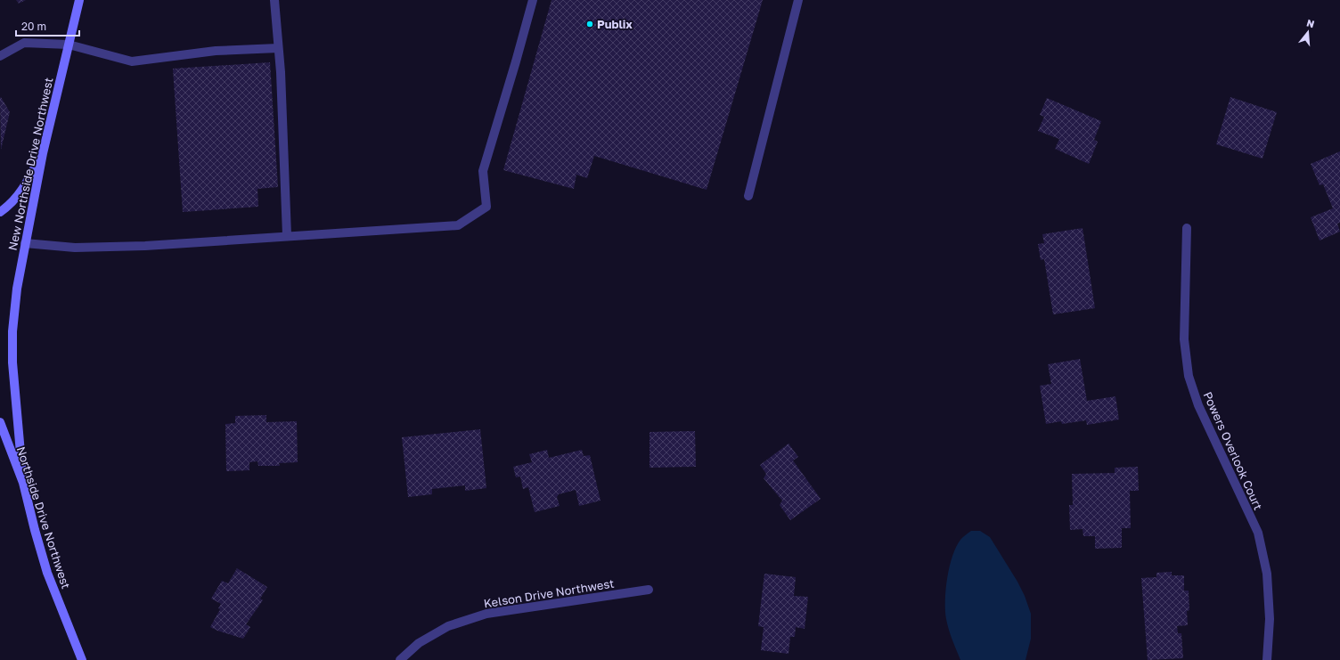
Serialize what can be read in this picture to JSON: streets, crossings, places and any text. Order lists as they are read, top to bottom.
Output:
{
  "streets": {
    "main road": ["New Northside Drive Northwest", "Northside Drive Northwest"],
    "street": ["Powers Overlook Court", "Kelson Drive Northwest"]
  },
  "crossings": [
    ["New Northside Drive Northwest", "Northside Drive Northwest"]
  ],
  "places": ["Publix"],
  "scale_bar": "20 m",
  "north": "top"
}
